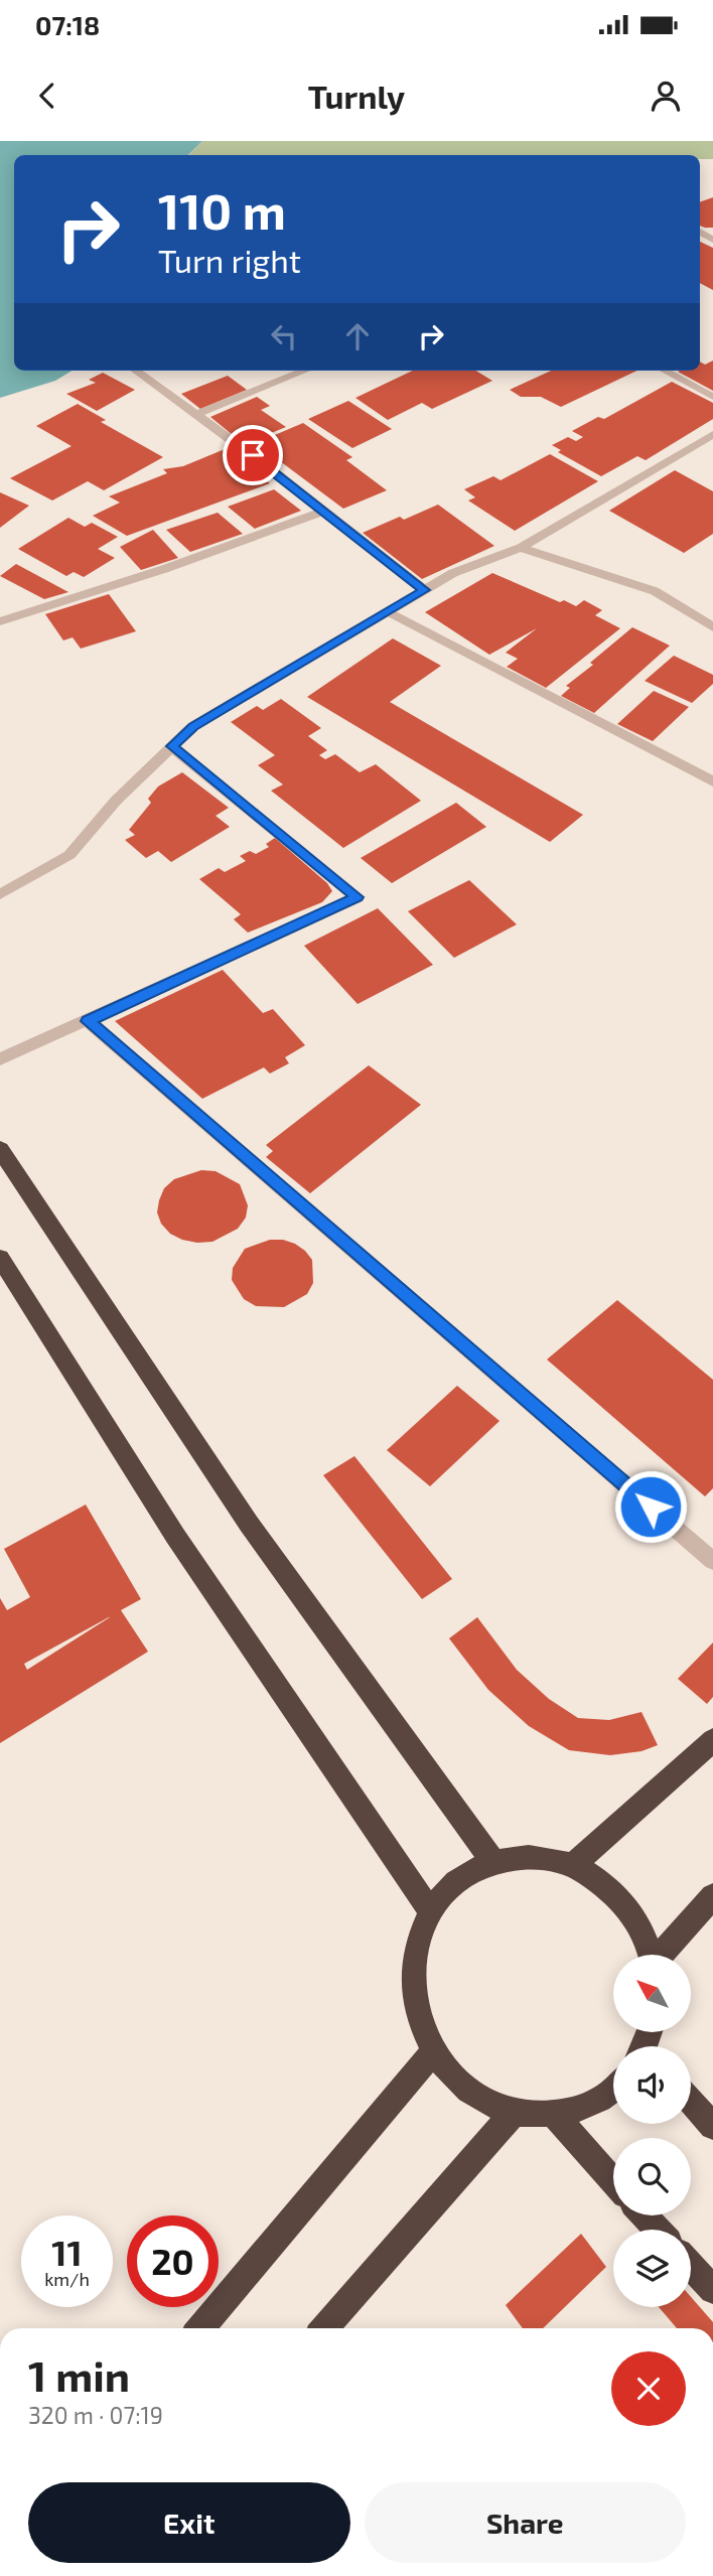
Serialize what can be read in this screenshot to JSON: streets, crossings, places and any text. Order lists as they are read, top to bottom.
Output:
{
  "north": "top left",
  "page": {
    "status": "07:18",
    "header": "Turnly",
    "turn": ["110 m", "Turn right"],
    "speed": "11 km/h",
    "limit": "20",
    "heading": ["1 min", "320 m · 07:19"],
    "buttons": ["Exit", "Share"]
  }
}
